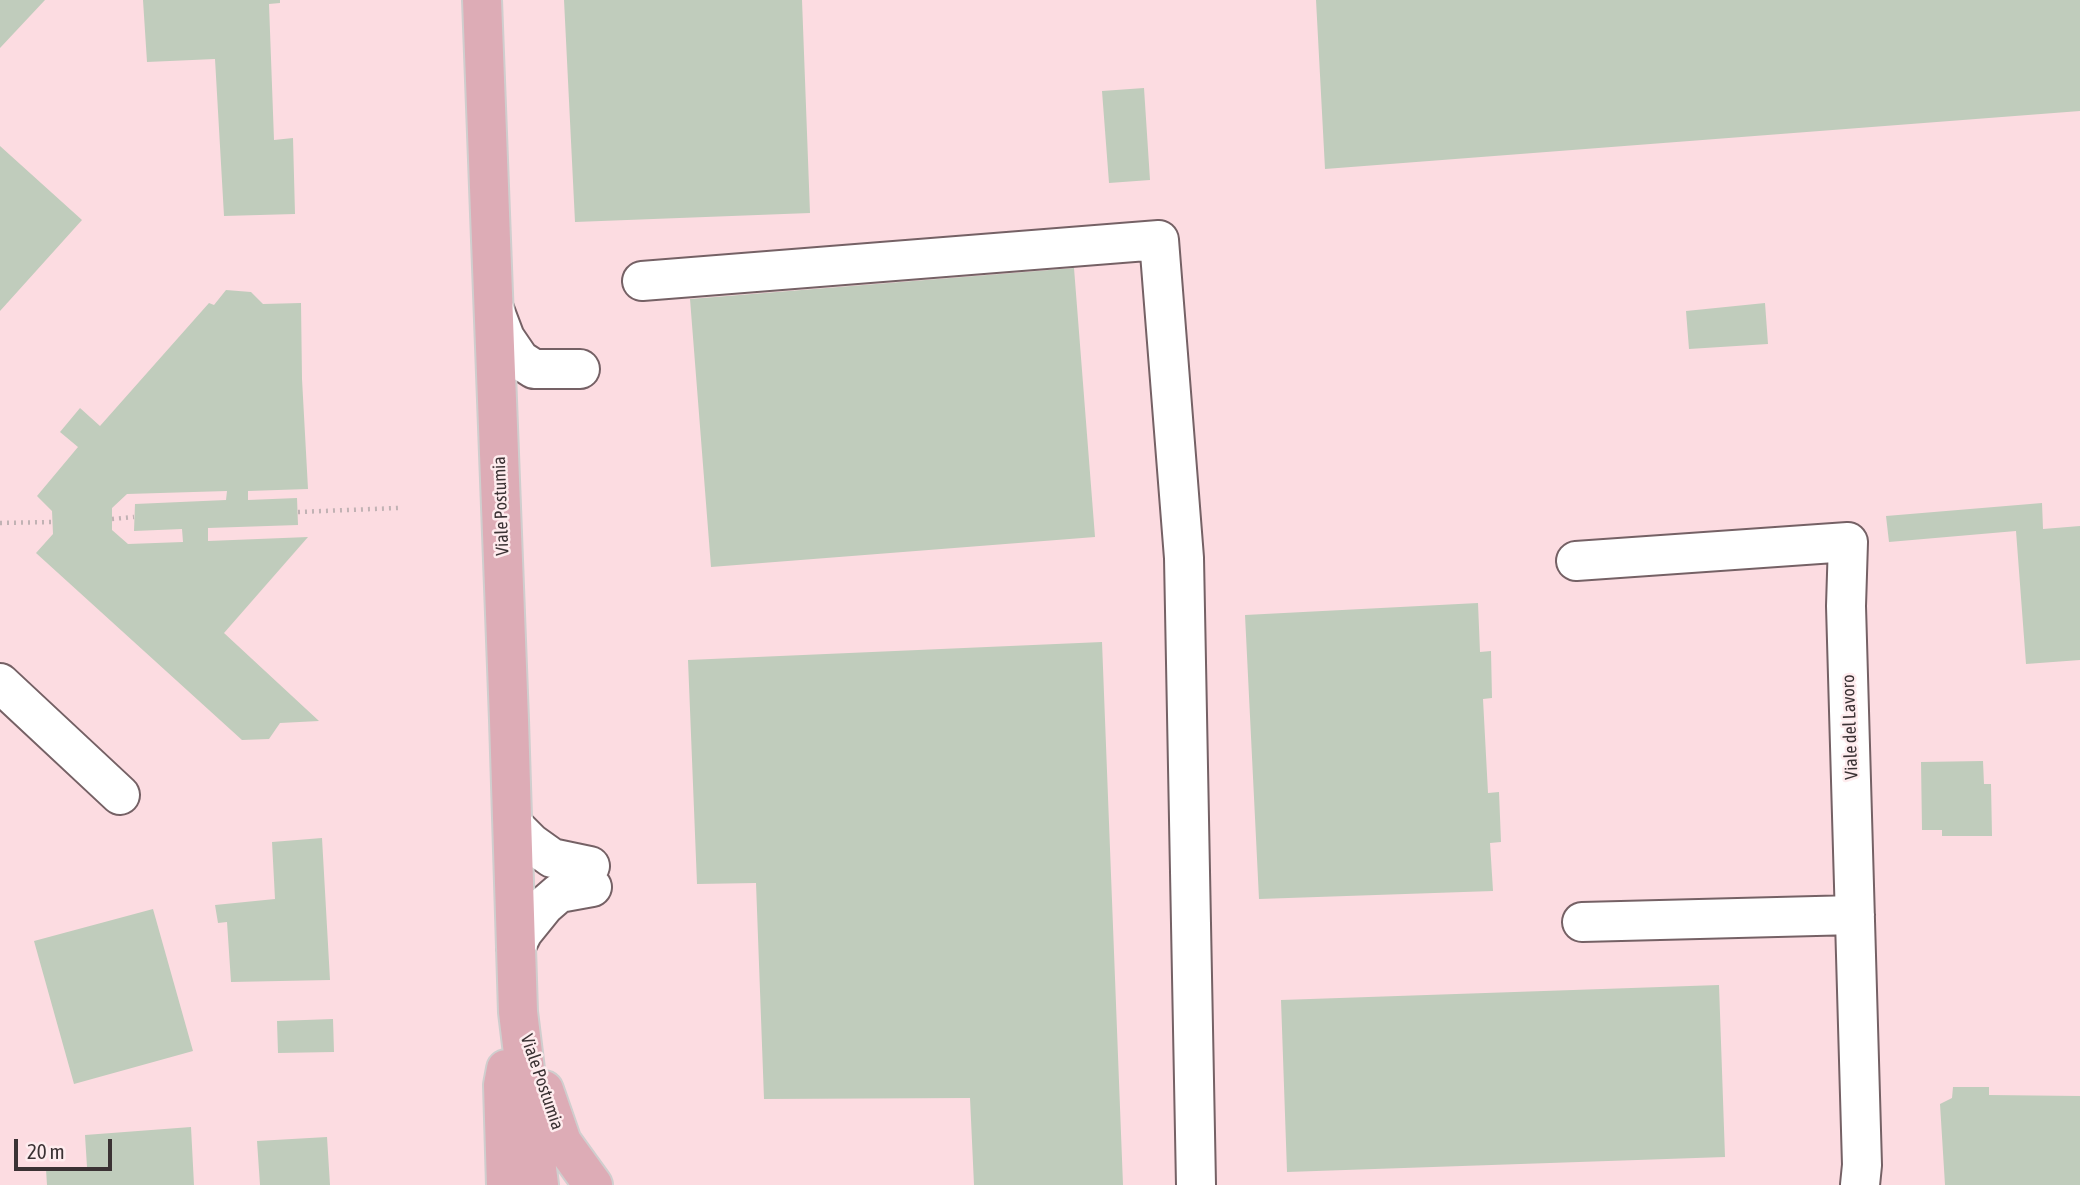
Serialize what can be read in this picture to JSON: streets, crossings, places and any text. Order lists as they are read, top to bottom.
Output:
{
  "streets": {
    "main road": ["Viale Postumia"],
    "street": ["Viale del Lavoro"]
  },
  "scale_bar": "20 m"
}
